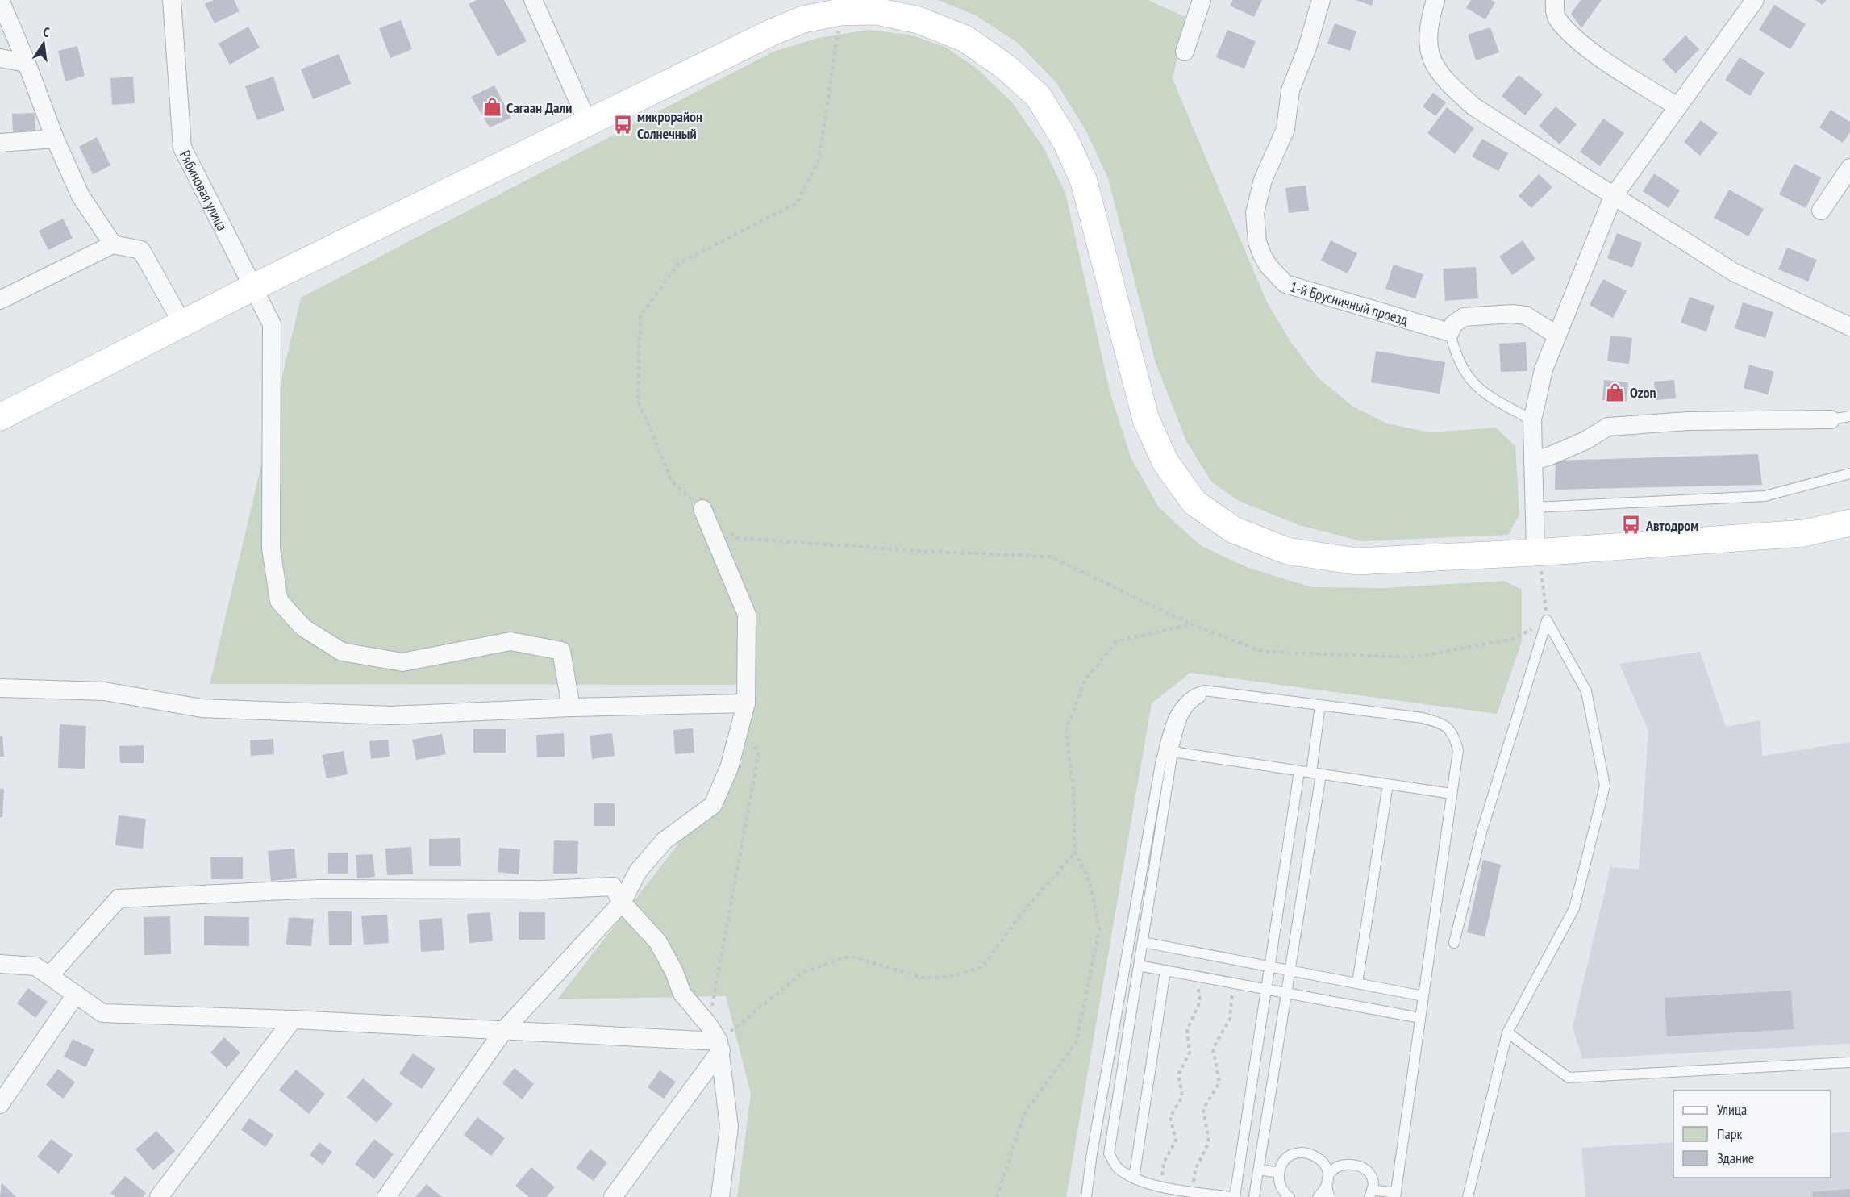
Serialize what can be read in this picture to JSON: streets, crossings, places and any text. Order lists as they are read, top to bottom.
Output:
{
  "streets": {
    "street": ["Рябиновая улица", "1-й Брусничный проезд"]
  },
  "places": {
    "shop": ["Сагаан Дали", "Ozon"],
    "bus stop": ["микрорайон Солнечный", "Автодром"]
  },
  "legend": ["Улица", "Парк", "Здание"],
  "north": "top"
}
